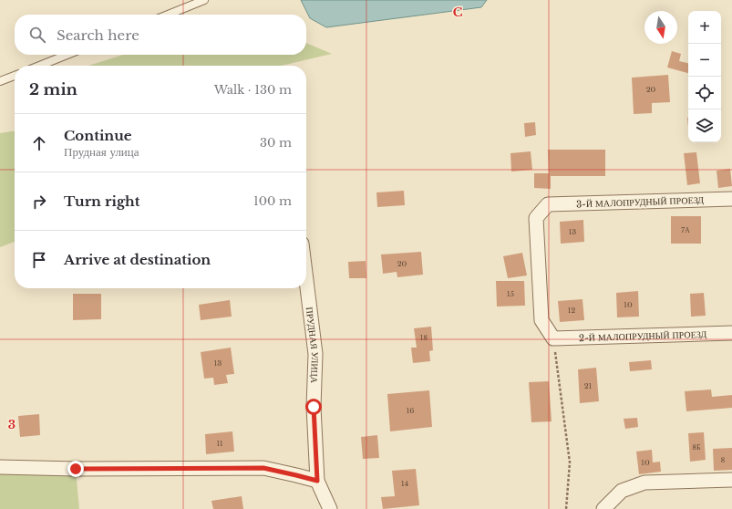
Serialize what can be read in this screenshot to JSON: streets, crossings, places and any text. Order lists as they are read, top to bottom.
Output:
{
  "streets": {
    "street": ["3-Й МАЛОПРУДНЫЙ ПРОЕЗД", "2-Й МАЛОПРУДНЫЙ ПРОЕЗД", "ПРУДНАЯ УЛИЦА"]
  },
  "crossings": [
    ["3-Й МАЛОПРУДНЫЙ ПРОЕЗД", "2-Й МАЛОПРУДНЫЙ ПРОЕЗД"]
  ],
  "house_numbers": [
    "20",
    "7А",
    "13",
    "20",
    "15",
    "10",
    "12",
    "18",
    "13",
    "21",
    "16",
    "11",
    "8Б",
    "8",
    "10",
    "14"
  ],
  "north": "bottom",
  "page": {
    "map_buttons": ["+", "−"],
    "search": "Search here",
    "heading": ["2 min", "Walk · 130 m"],
    "list": [
      ["Continue", "Прудная улица", "30 m"],
      ["Turn right", "100 m"],
      "Arrive at destination"
    ]
  },
  "grid": {
    "columns": ["C"],
    "rows": ["3"]
  }
}
